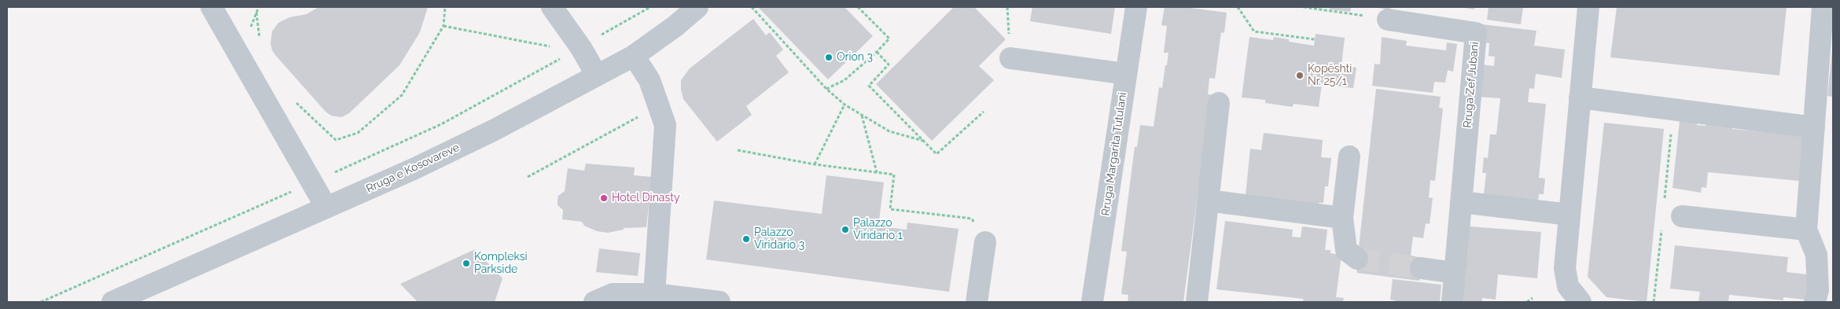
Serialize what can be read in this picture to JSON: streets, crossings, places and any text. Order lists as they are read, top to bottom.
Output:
{
  "streets": {
    "street": ["Rruga Zef Jubani", "Rruga Margarita Tutulani", "Rruga e Kosovareve"]
  },
  "places": [
    "Orion 3",
    "Kopështi Nr. 25/1",
    "Hotel Dinasty",
    "Palazzo Viridario 1",
    "Palazzo Viridario 3",
    "Kompleksi Parkside"
  ]
}
